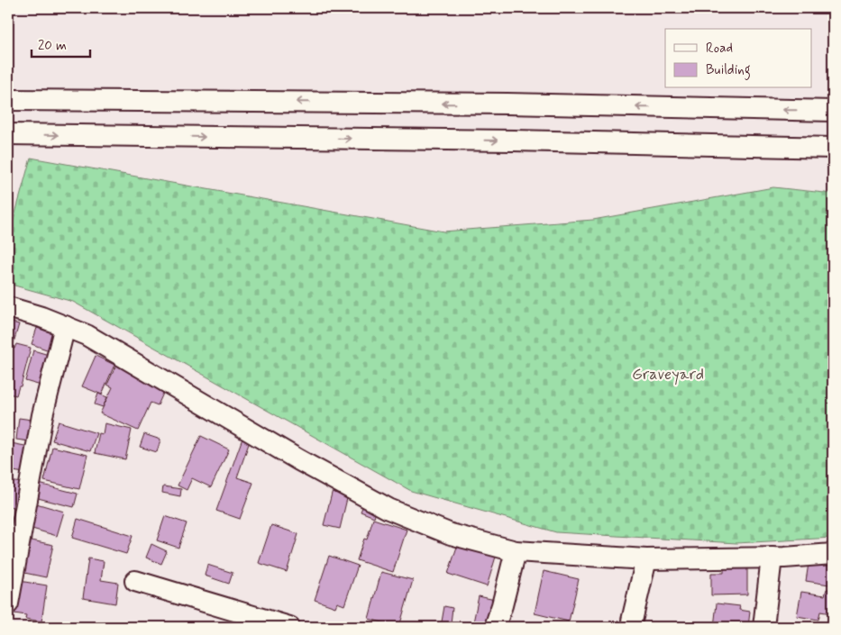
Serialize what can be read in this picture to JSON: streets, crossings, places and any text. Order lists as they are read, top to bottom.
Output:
{
  "parks": ["Graveyard"],
  "legend": ["Road", "Building"],
  "scale_bar": "20 m"
}
